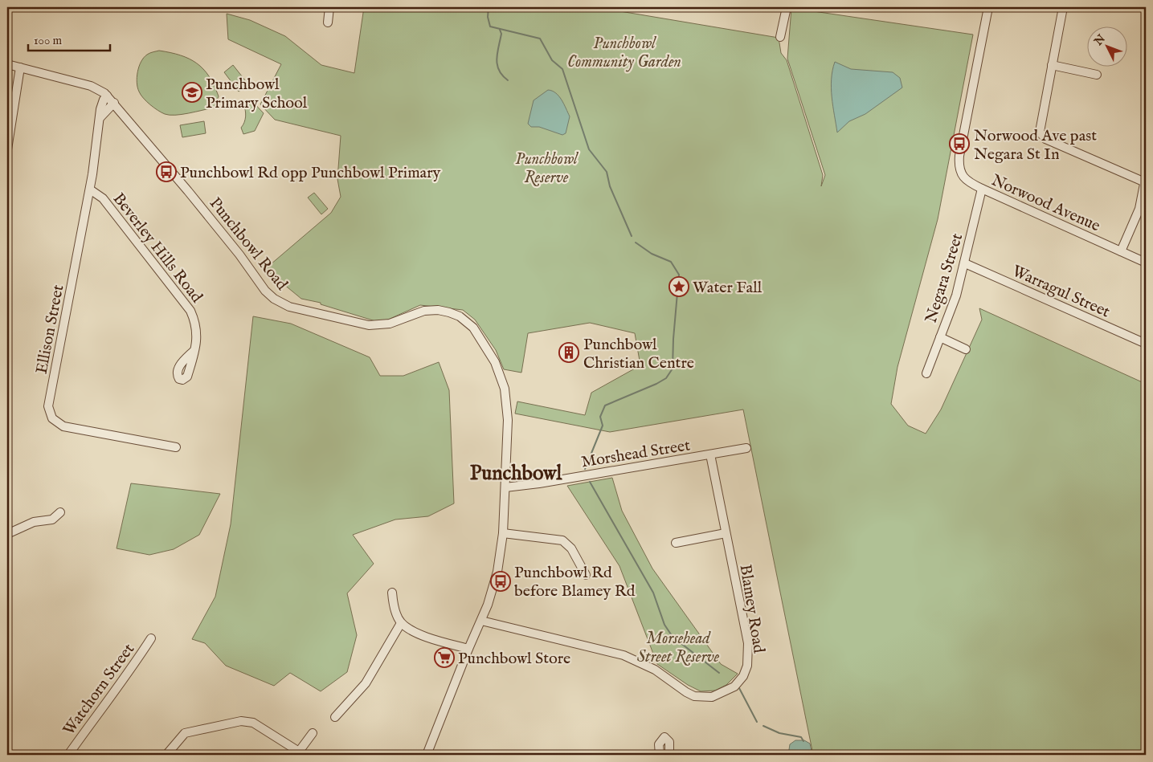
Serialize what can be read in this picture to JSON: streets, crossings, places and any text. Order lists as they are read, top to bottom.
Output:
{
  "streets": {
    "street": [
      "Norwood Avenue",
      "Punchbowl Road",
      "Beverley Hills Road",
      "Negara Street",
      "Warragul Street",
      "Ellison Street",
      "Morshead Street",
      "Blamey Road",
      "Watchorn Street"
    ]
  },
  "crossings": [
    ["Norwood Avenue", "Negara Street"],
    ["Punchbowl Road", "Ellison Street"],
    ["Punchbowl Road", "Morshead Street"],
    ["Punchbowl Road", "Blamey Road"],
    ["Beverley Hills Road", "Ellison Street"],
    ["Negara Street", "Warragul Street"],
    ["Morshead Street", "Blamey Road"]
  ],
  "districts": ["Punchbowl"],
  "parks": ["Punchbowl Community Garden", "Punchbowl Reserve", "Morsehead Street Reserve"],
  "places": {
    "school or university": ["Punchbowl Primary School"],
    "bus stop": ["Norwood Ave past Negara St In", "Punchbowl Rd opp Punchbowl Primary", "Punchbowl Rd before Blamey Rd"],
    "place": ["Water Fall"],
    "building": ["Punchbowl Christian Centre"],
    "supermarket": ["Punchbowl Store"]
  },
  "scale_bar": "100 m",
  "north": "top left"
}
